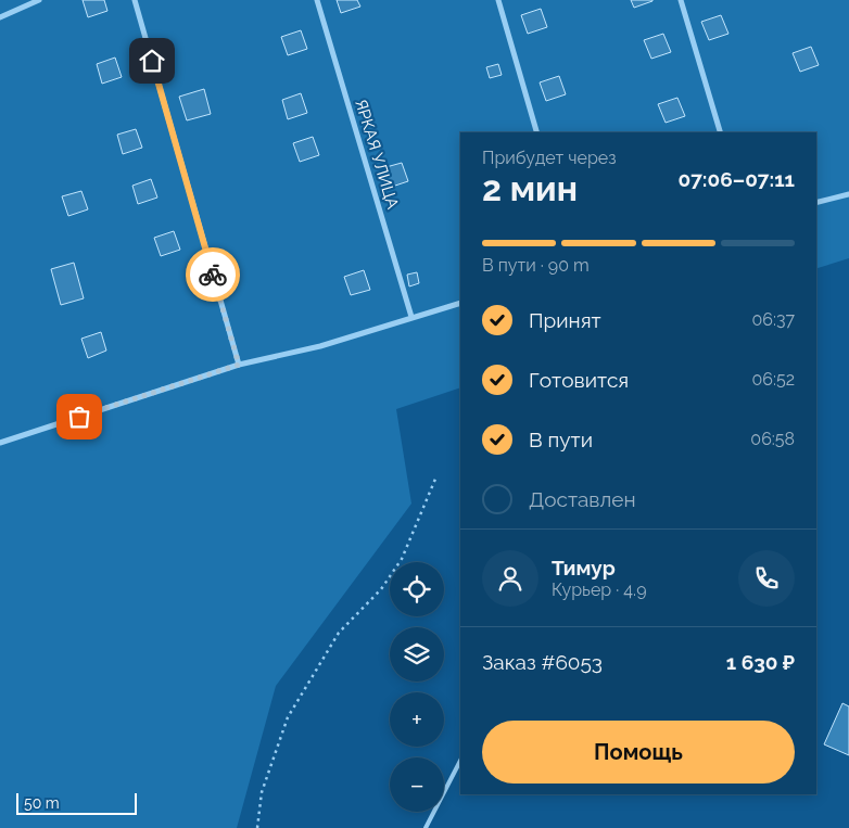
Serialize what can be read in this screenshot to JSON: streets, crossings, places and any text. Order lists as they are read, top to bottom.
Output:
{
  "streets": {
    "street": ["ЯРКАЯ УЛИЦА"]
  },
  "scale_bar": "50 m",
  "page": {
    "heading": ["2 мин", "Прибудет через", "07:06–07:11"],
    "panel": [
      "Тимур",
      "Курьер · 4.9",
      "Заказ #6053",
      "1 630 ₽"
    ],
    "bar": "В пути · 90 m",
    "list": [
      ["Принят", "06:37"],
      ["Готовится", "06:52"],
      ["В пути", "06:58"],
      "Доставлен"
    ],
    "map_buttons": ["+", "−"],
    "buttons": "Помощь",
    "scale": "50 m"
  }
}
